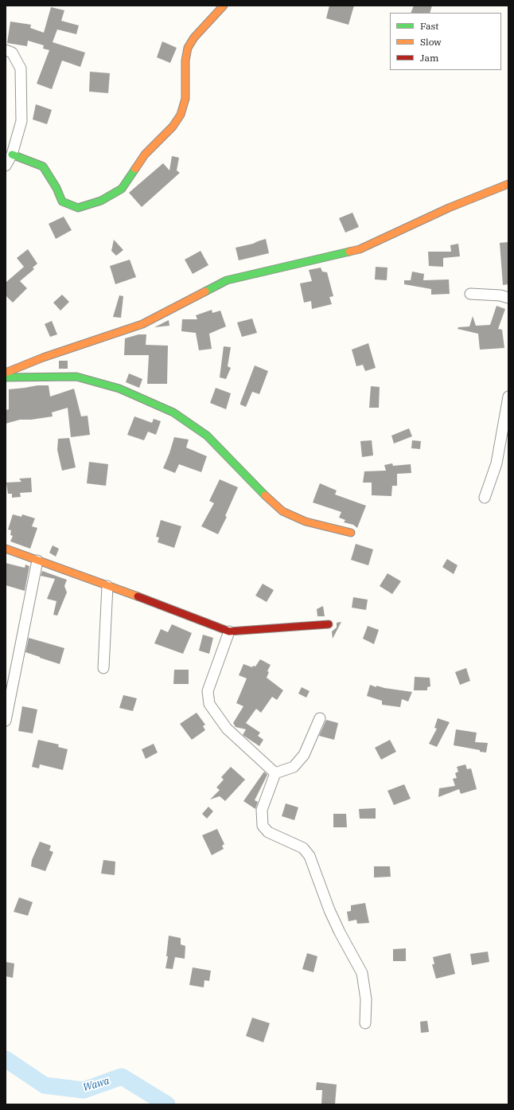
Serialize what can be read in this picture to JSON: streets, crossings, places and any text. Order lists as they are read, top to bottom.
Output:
{
  "water": ["Wawa"],
  "legend": ["Fast", "Slow", "Jam"]
}
